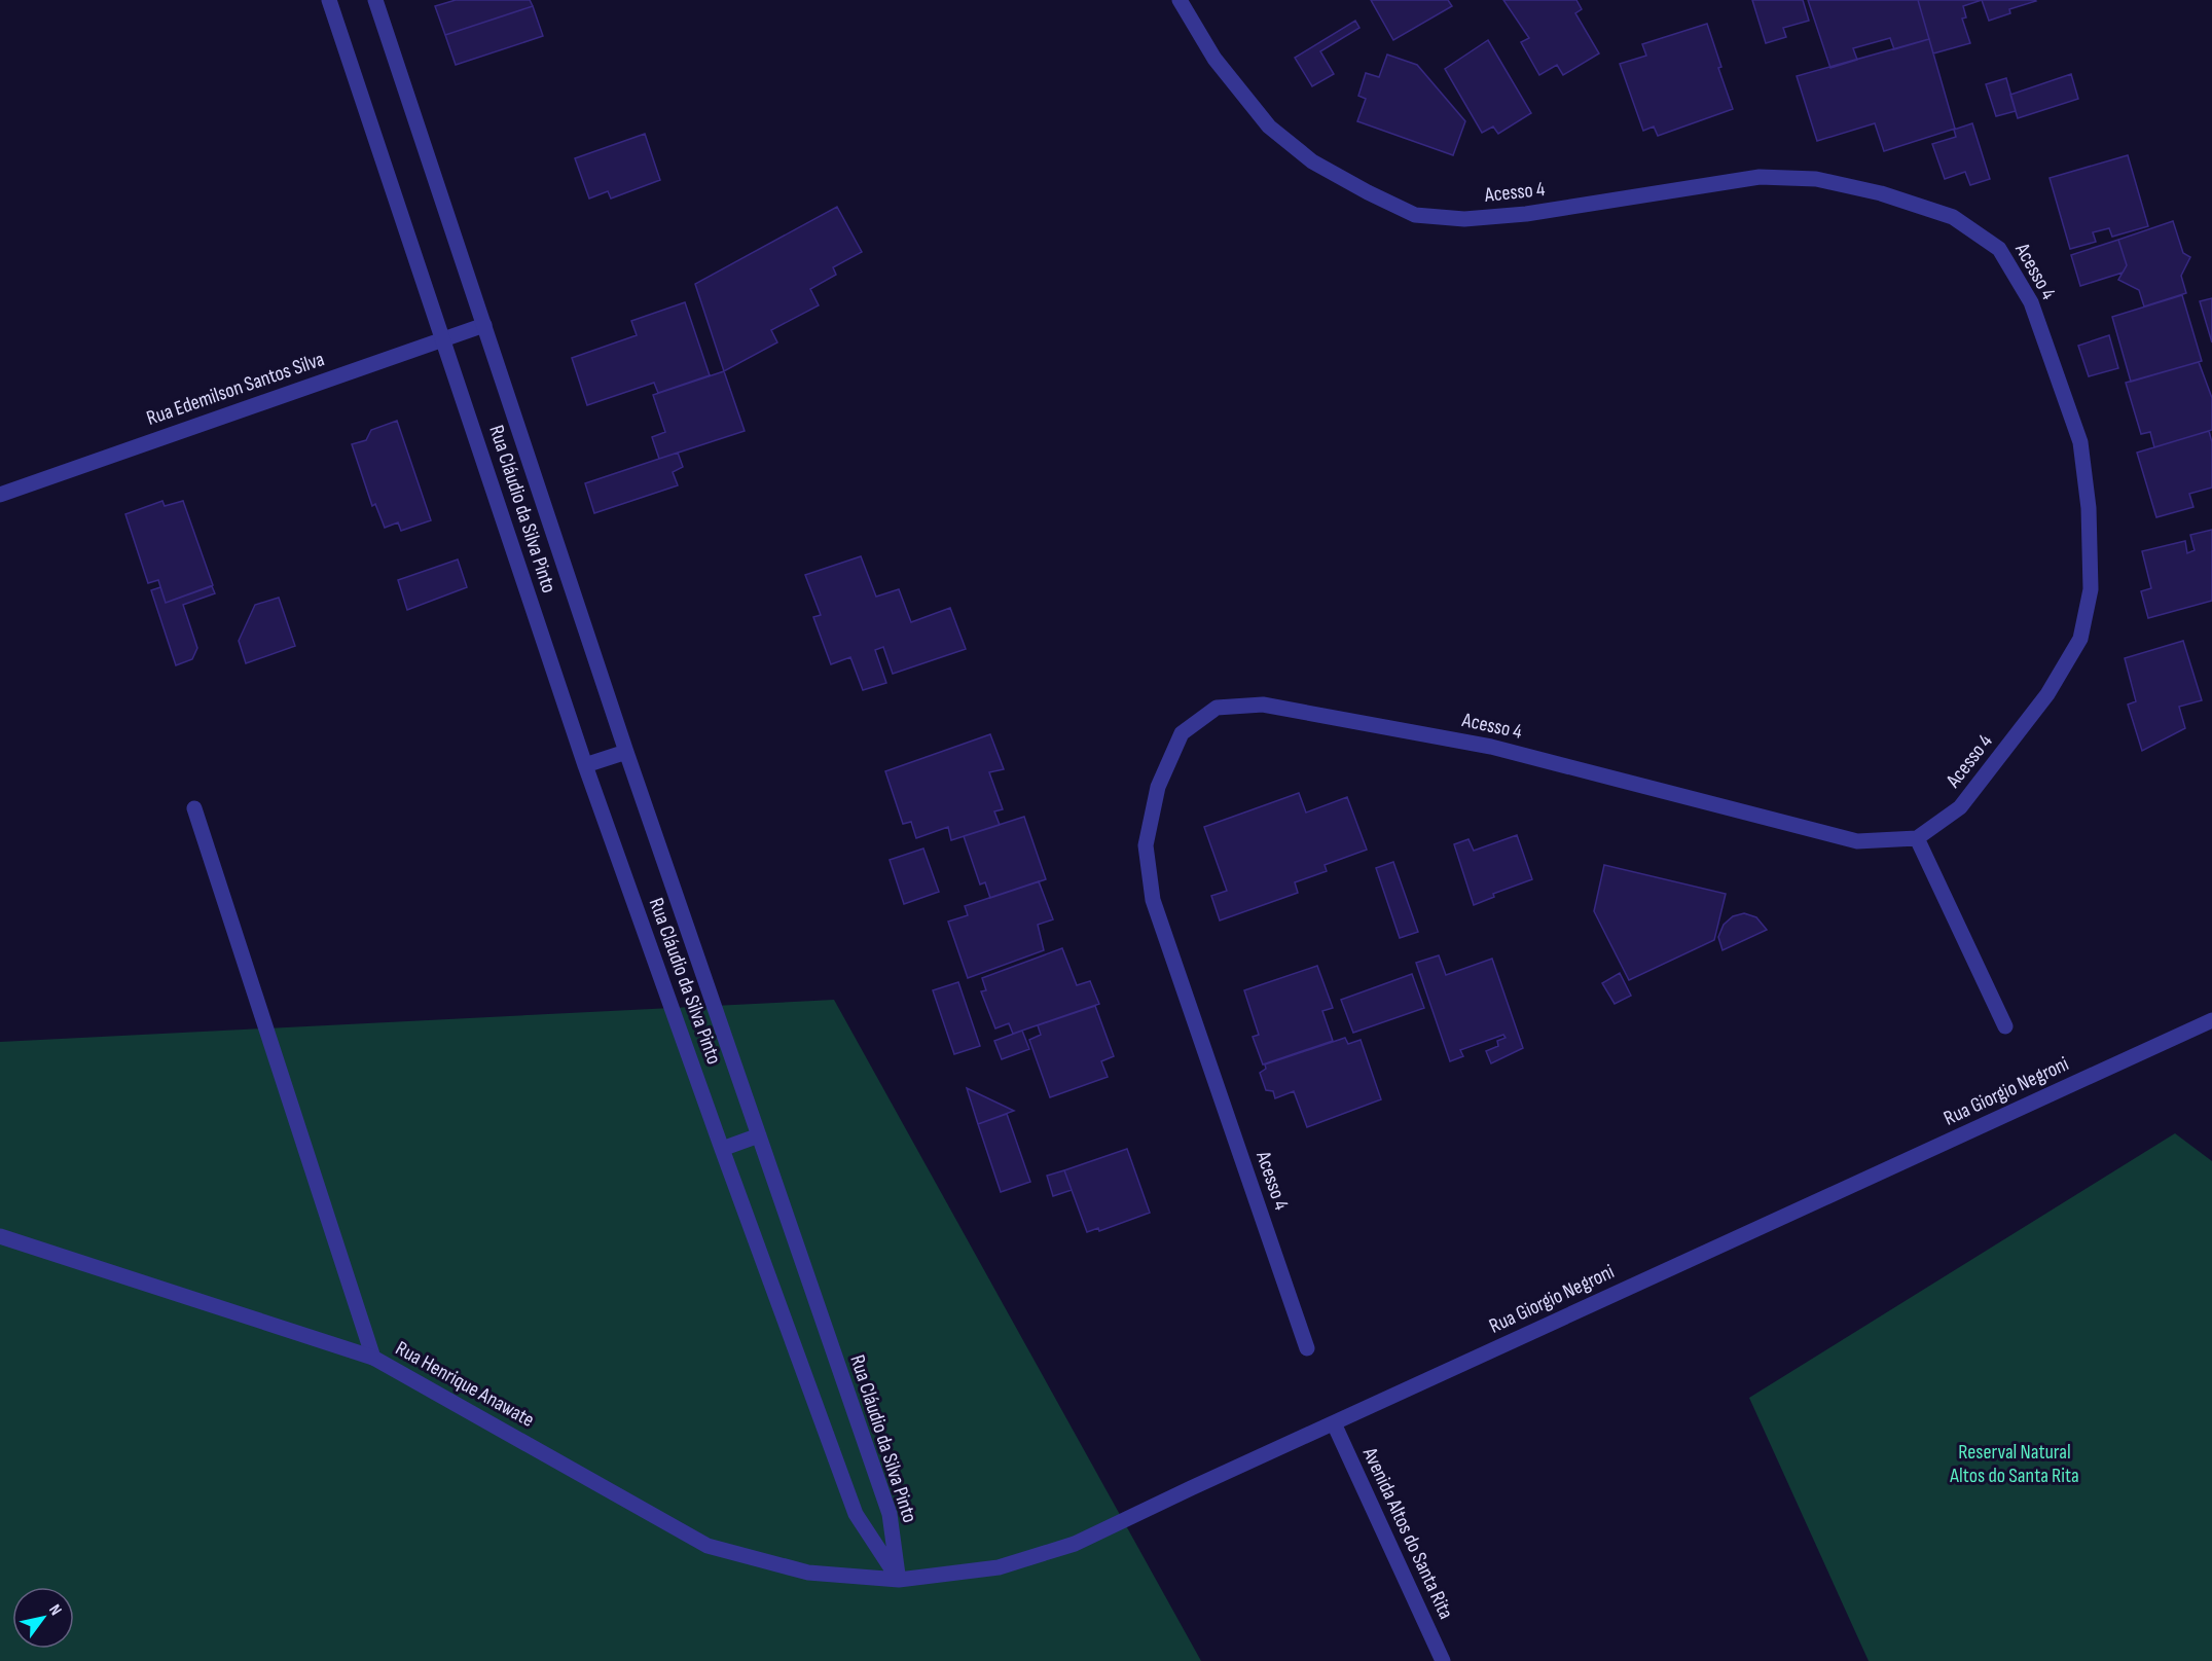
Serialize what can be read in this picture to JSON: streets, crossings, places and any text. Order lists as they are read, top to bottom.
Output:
{
  "streets": {
    "street": [
      "Acesso 4",
      "Rua Edemilson Santos Silva",
      "Rua Cláudio da Silva Pinto",
      "Rua Giorgio Negroni",
      "Rua Henrique Anawate",
      "Avenida Altos do Santa Rita"
    ]
  },
  "crossings": [
    ["Rua Edemilson Santos Silva", "Rua Cláudio da Silva Pinto"],
    ["Rua Cláudio da Silva Pinto", "Rua Giorgio Negroni"],
    ["Rua Cláudio da Silva Pinto", "Rua Henrique Anawate"],
    ["Rua Giorgio Negroni", "Rua Henrique Anawate"],
    ["Rua Giorgio Negroni", "Avenida Altos do Santa Rita"]
  ],
  "parks": ["Reserval Natural Altos do Santa Rita"],
  "north": "top right"
}
